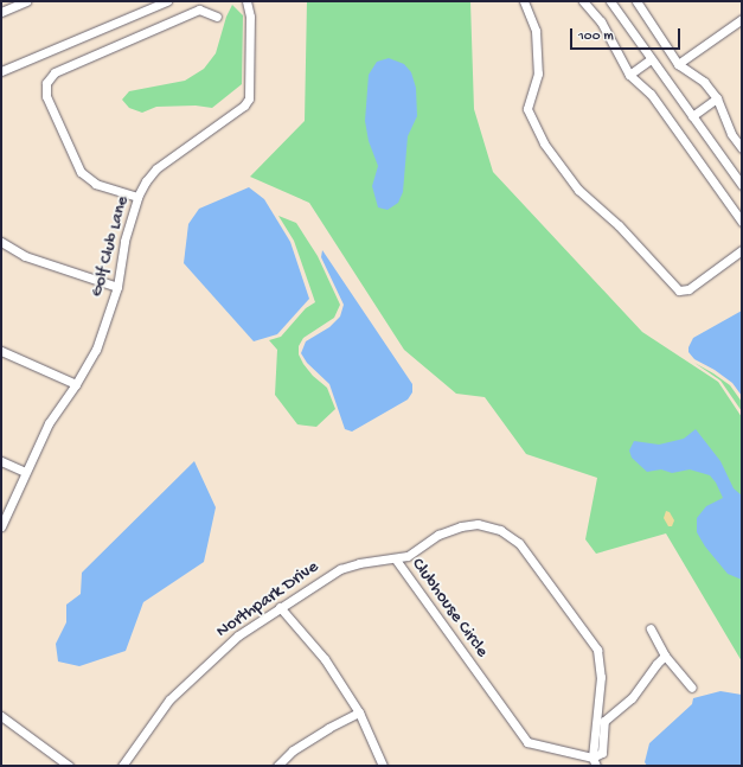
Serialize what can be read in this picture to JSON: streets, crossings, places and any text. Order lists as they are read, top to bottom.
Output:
{
  "streets": {
    "street": ["Golf Club Lane", "Northpark Drive", "Clubhouse Circle"]
  },
  "crossings": [
    ["Northpark Drive", "Clubhouse Circle"]
  ],
  "scale_bar": "100 m"
}
